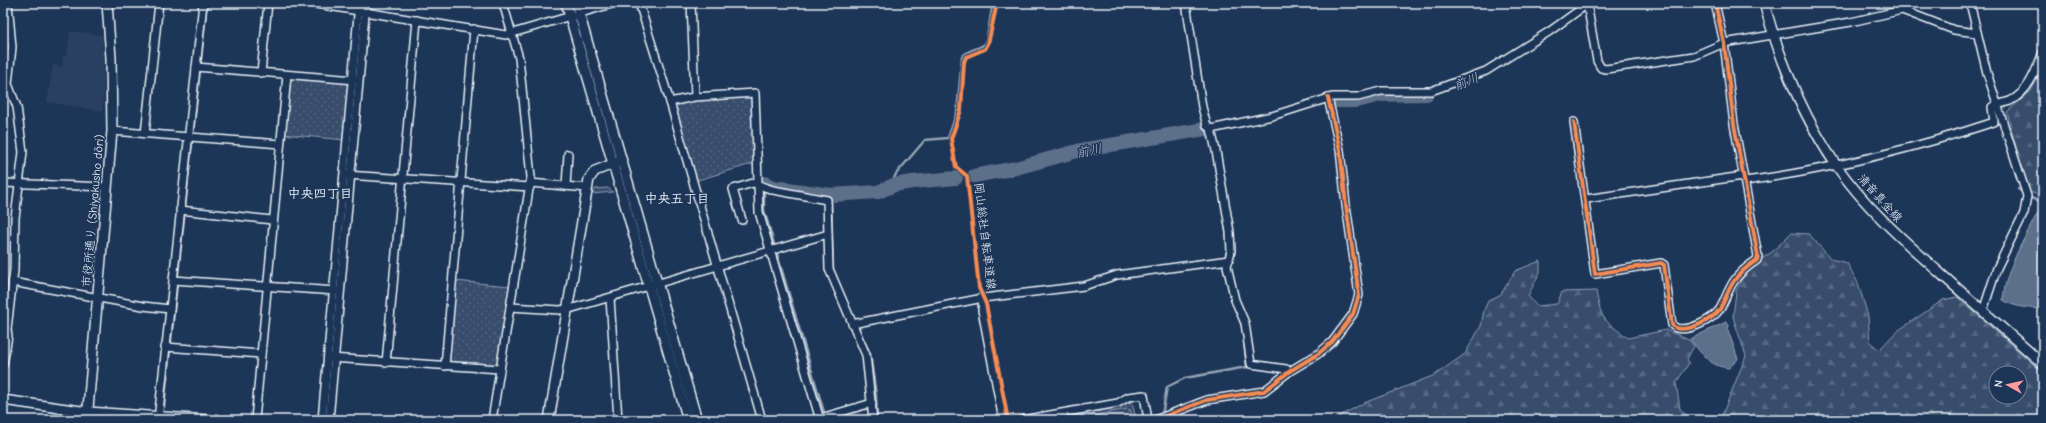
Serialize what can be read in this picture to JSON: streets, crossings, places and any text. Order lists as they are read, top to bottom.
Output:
{
  "streets": {
    "street": ["清音真金線", "市役所通り (Shiyakusho dōri)"],
    "cycle path": ["岡山総社自転車道線"]
  },
  "districts": ["中央四丁目", "中央五丁目"],
  "water": ["前川"],
  "north": "left"
}
